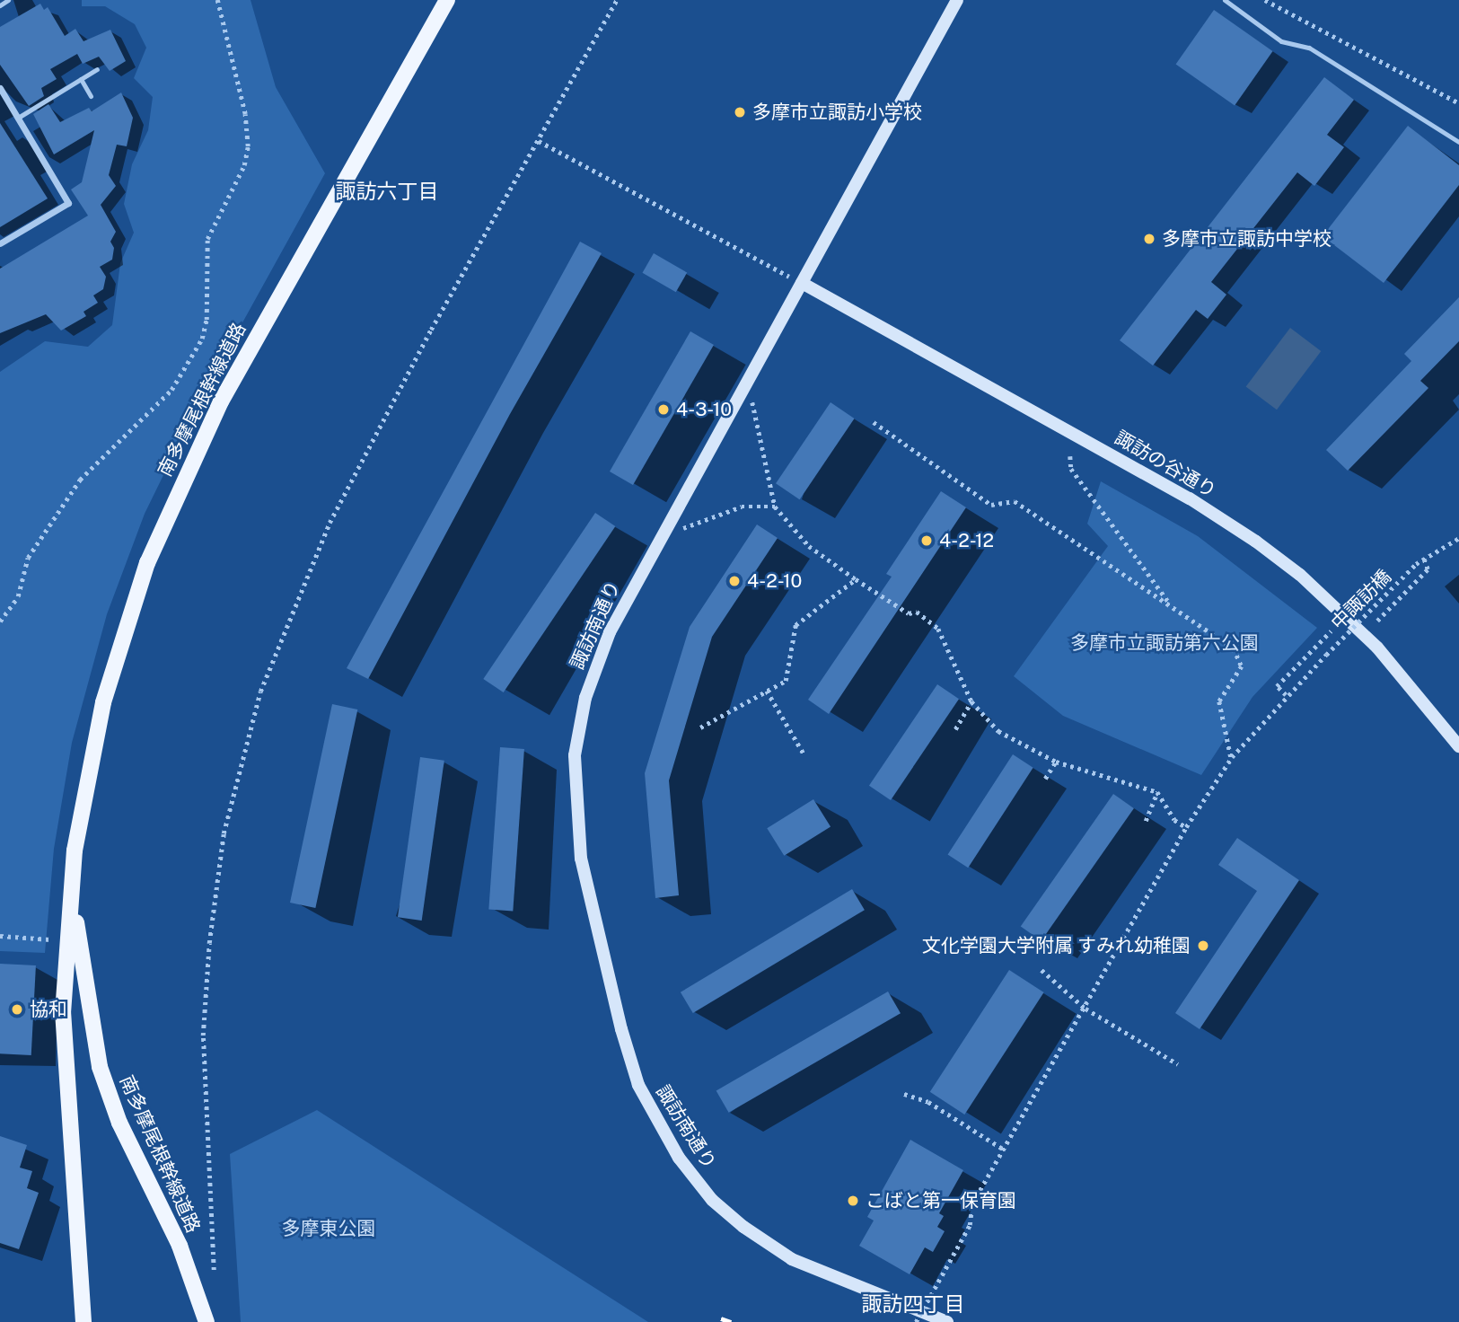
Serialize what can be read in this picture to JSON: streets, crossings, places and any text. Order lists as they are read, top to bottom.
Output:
{
  "streets": {
    "main road": ["南多摩尾根幹線道路"],
    "street": ["諏訪の谷通り", "諏訪南通り"],
    "path": ["中諏訪橋"]
  },
  "crossings": [
    ["諏訪の谷通り", "諏訪南通り"]
  ],
  "districts": ["諏訪六丁目", "諏訪四丁目"],
  "parks": ["多摩市立諏訪第六公園", "多摩東公園"],
  "places": [
    "多摩市立諏訪小学校",
    "多摩市立諏訪中学校",
    "4-3-10",
    "4-2-12",
    "4-2-10",
    "文化学園大学附属 すみれ幼稚園",
    "協和",
    "こばと第一保育園"
  ]
}
